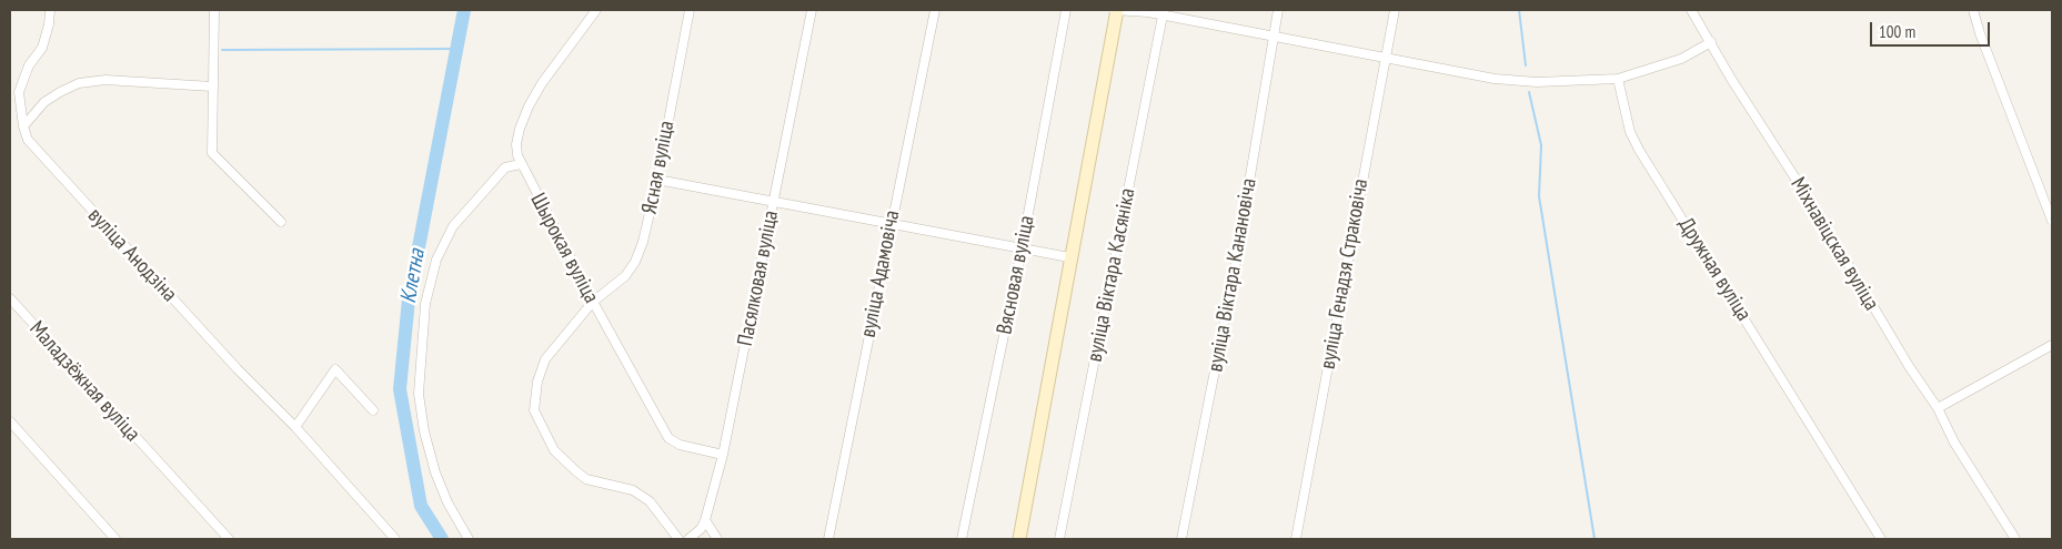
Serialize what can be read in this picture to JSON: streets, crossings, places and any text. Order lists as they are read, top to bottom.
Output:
{
  "streets": {
    "street": [
      "Ясная вуліца",
      "Міхнавіцская вуліца",
      "Шырокая вуліца",
      "вуліца Анодзіна",
      "Дружная вуліца",
      "вуліца Адамовіча",
      "вуліца Генадзя Страковіча",
      "Вясновая вуліца",
      "вуліца Віктара Касяніка",
      "вуліца Віктара Канановіча",
      "Пасялковая вуліца",
      "Маладзёжная вуліца"
    ]
  },
  "crossings": [
    ["Ясная вуліца", "Шырокая вуліца"],
    ["Шырокая вуліца", "Пасялковая вуліца"]
  ],
  "water": ["Клетна"],
  "scale_bar": "100 m"
}
